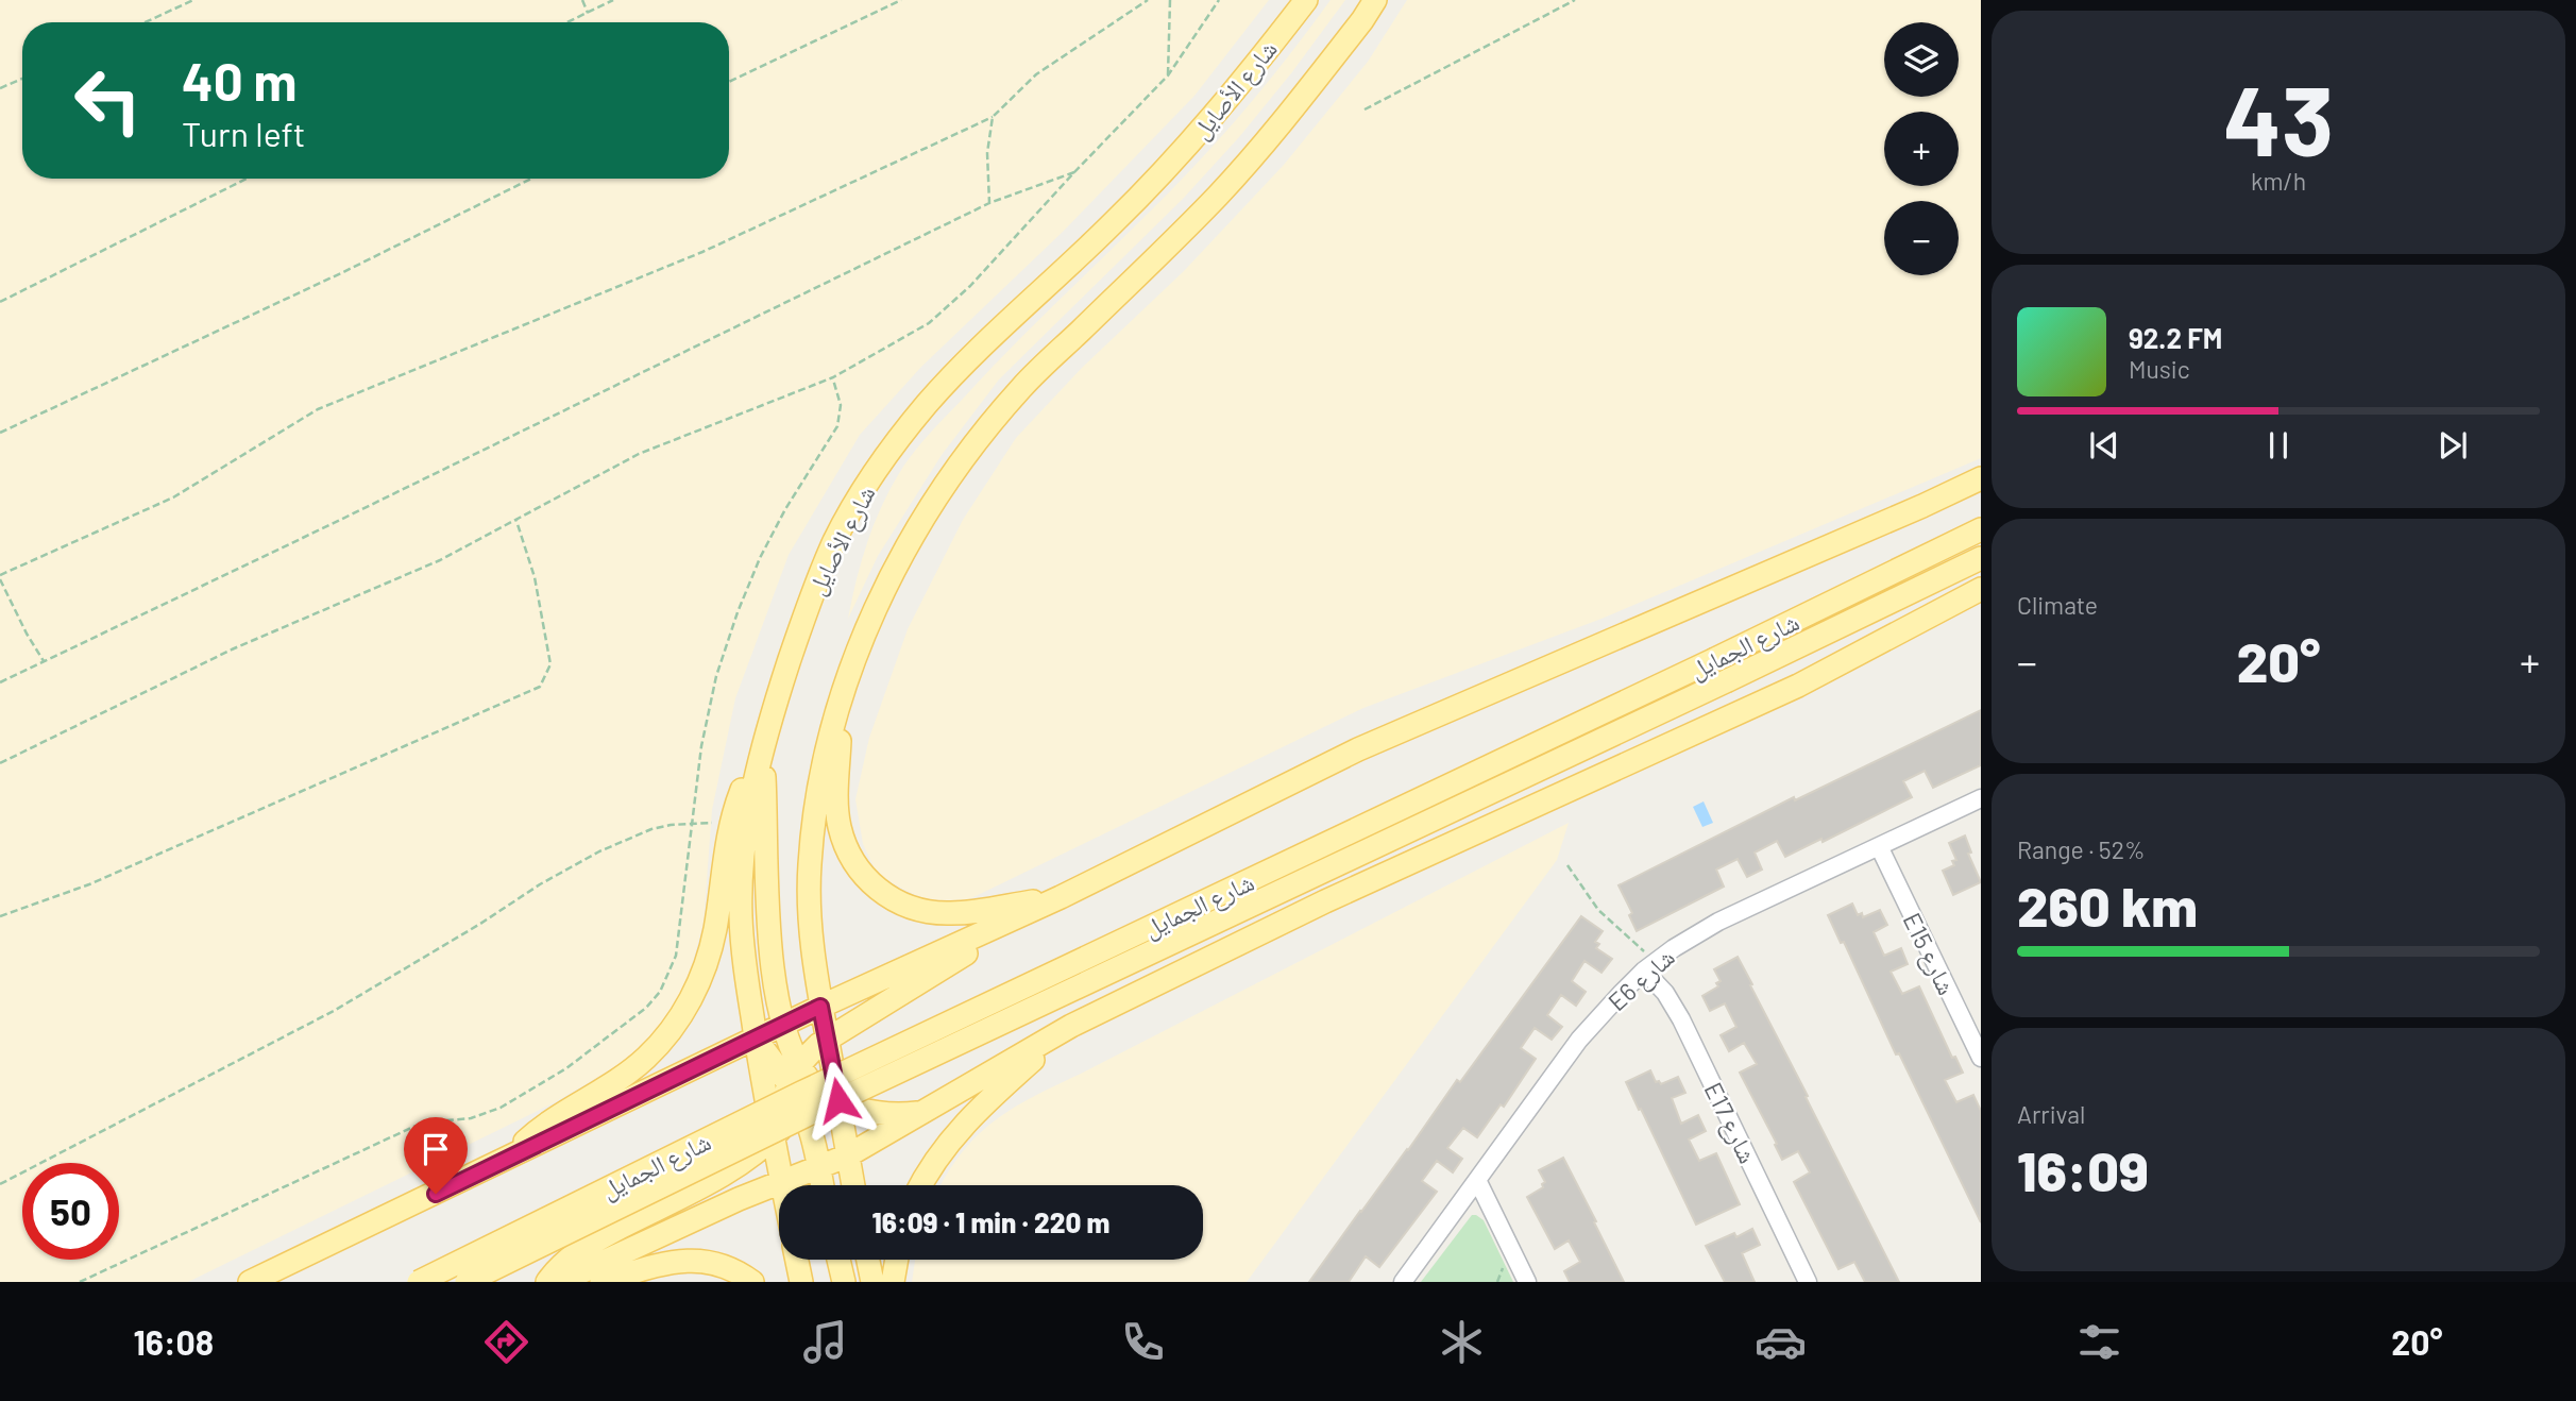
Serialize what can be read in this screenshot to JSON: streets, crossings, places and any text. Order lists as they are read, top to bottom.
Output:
{
  "streets": {
    "main road": ["شارع الأصايل", "شارع الجمايل"],
    "street": ["E15 شارع", "E6 شارع", "E17 شارع"]
  },
  "crossings": [
    ["E15 شارع", "E6 شارع"],
    ["E6 شارع", "E17 شارع"]
  ],
  "page": {
    "tile": [
      ["43", "km/h"],
      "Climate",
      ["Range · 52%", "260 km"],
      ["Arrival", "16:09"]
    ],
    "map_buttons": ["+", "−"],
    "turn": ["40 m", "Turn left"],
    "song": ["92.2 FM", "Music"],
    "heat": ["−", "20°", "+"],
    "limit": "50",
    "trip": "16:09 · 1 min · 220 m",
    "tabs": ["16:08", "20°"]
  }
}
